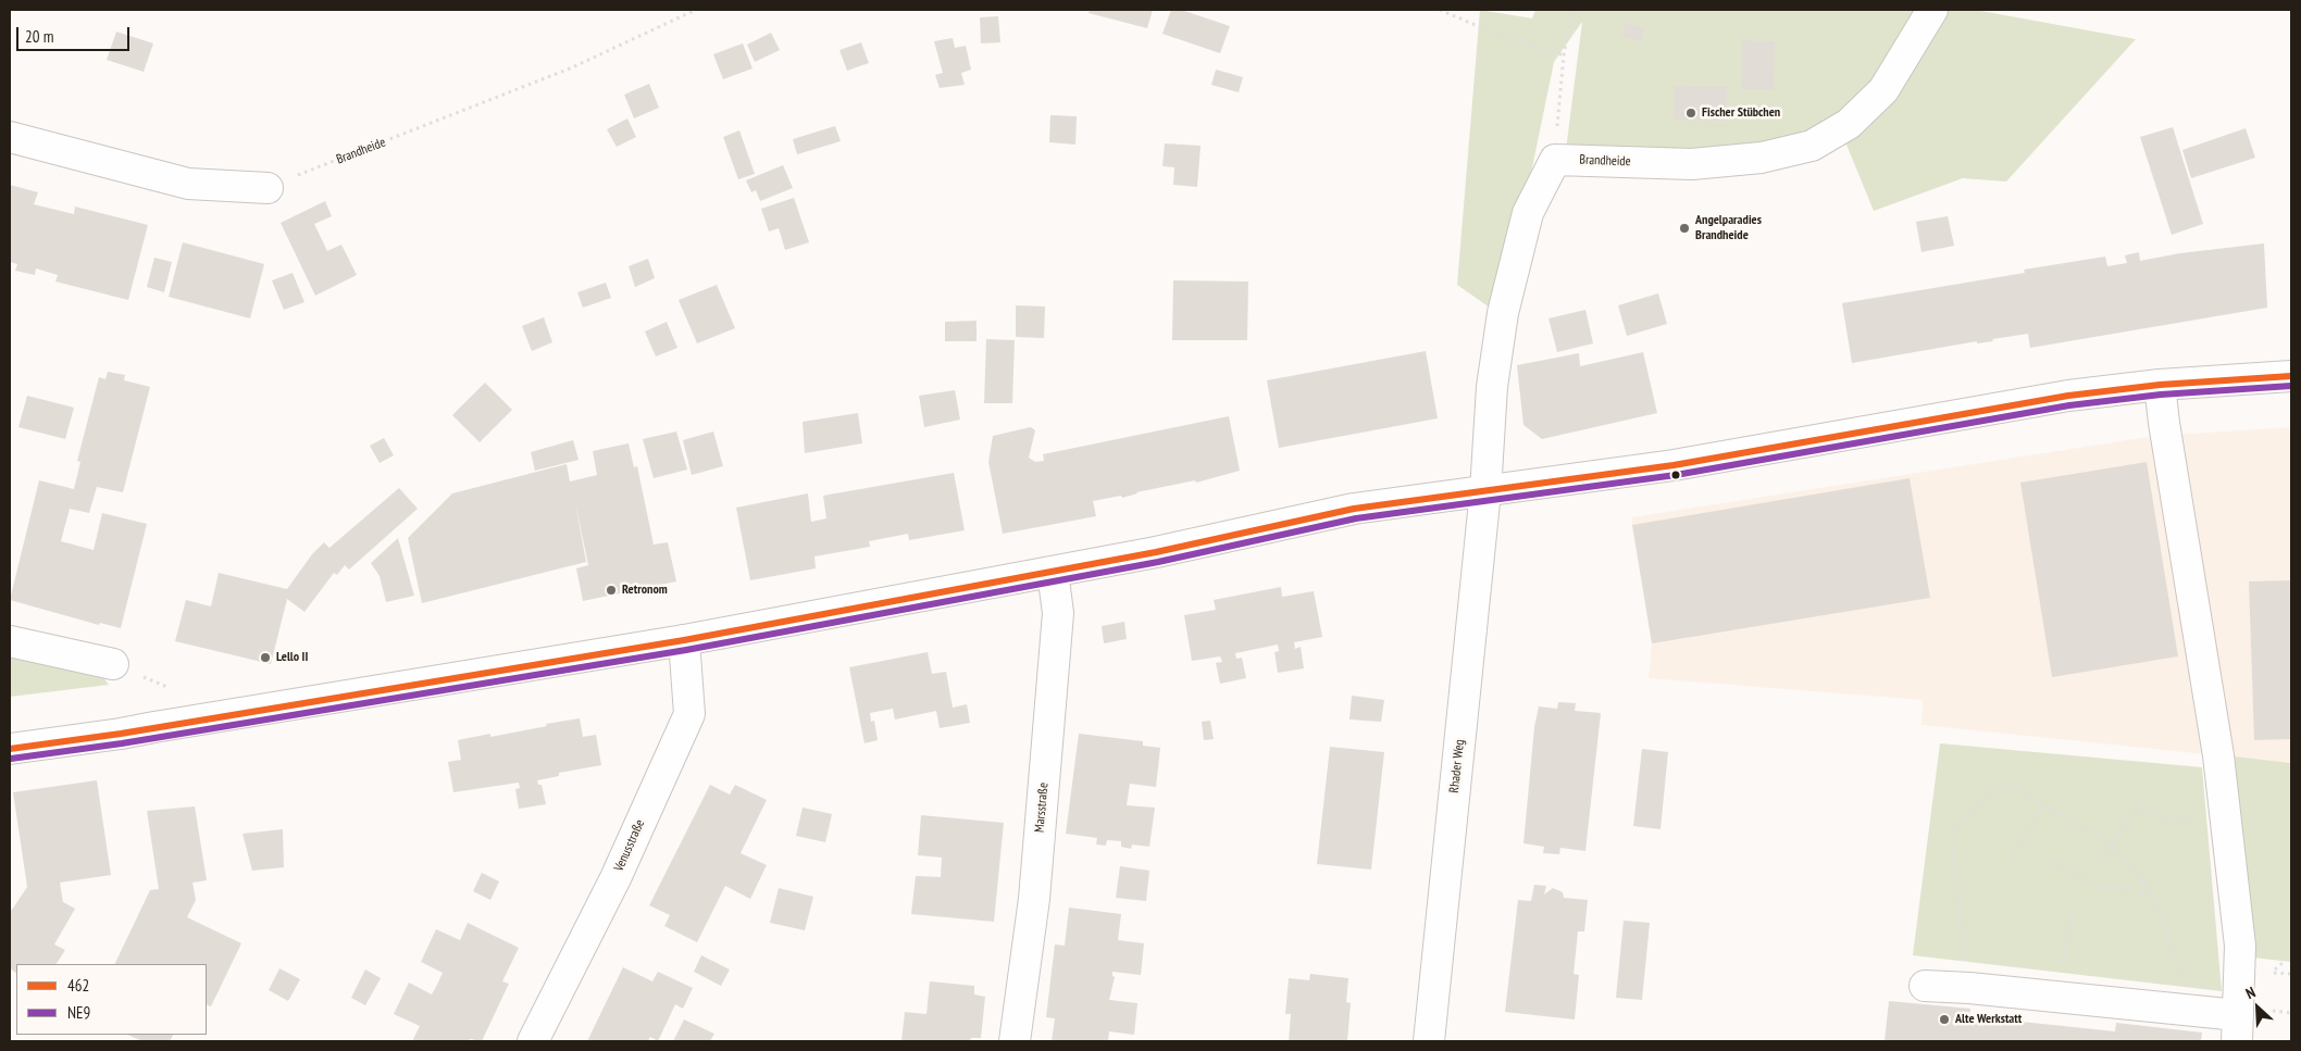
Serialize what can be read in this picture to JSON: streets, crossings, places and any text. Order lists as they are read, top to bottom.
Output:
{
  "streets": {
    "street": [
      "Brandheide",
      "Rhader Weg",
      "Marsstraße",
      "Venusstraße"
    ]
  },
  "places": [
    "Fischer Stübchen",
    "Angelparadies Brandheide",
    "Retronom",
    "Lello II",
    "Alte Werkstatt"
  ],
  "lines": ["transit line 462", "transit line NE9"],
  "legend": ["462", "NE9"],
  "scale_bar": "20 m",
  "north": "top left"
}
